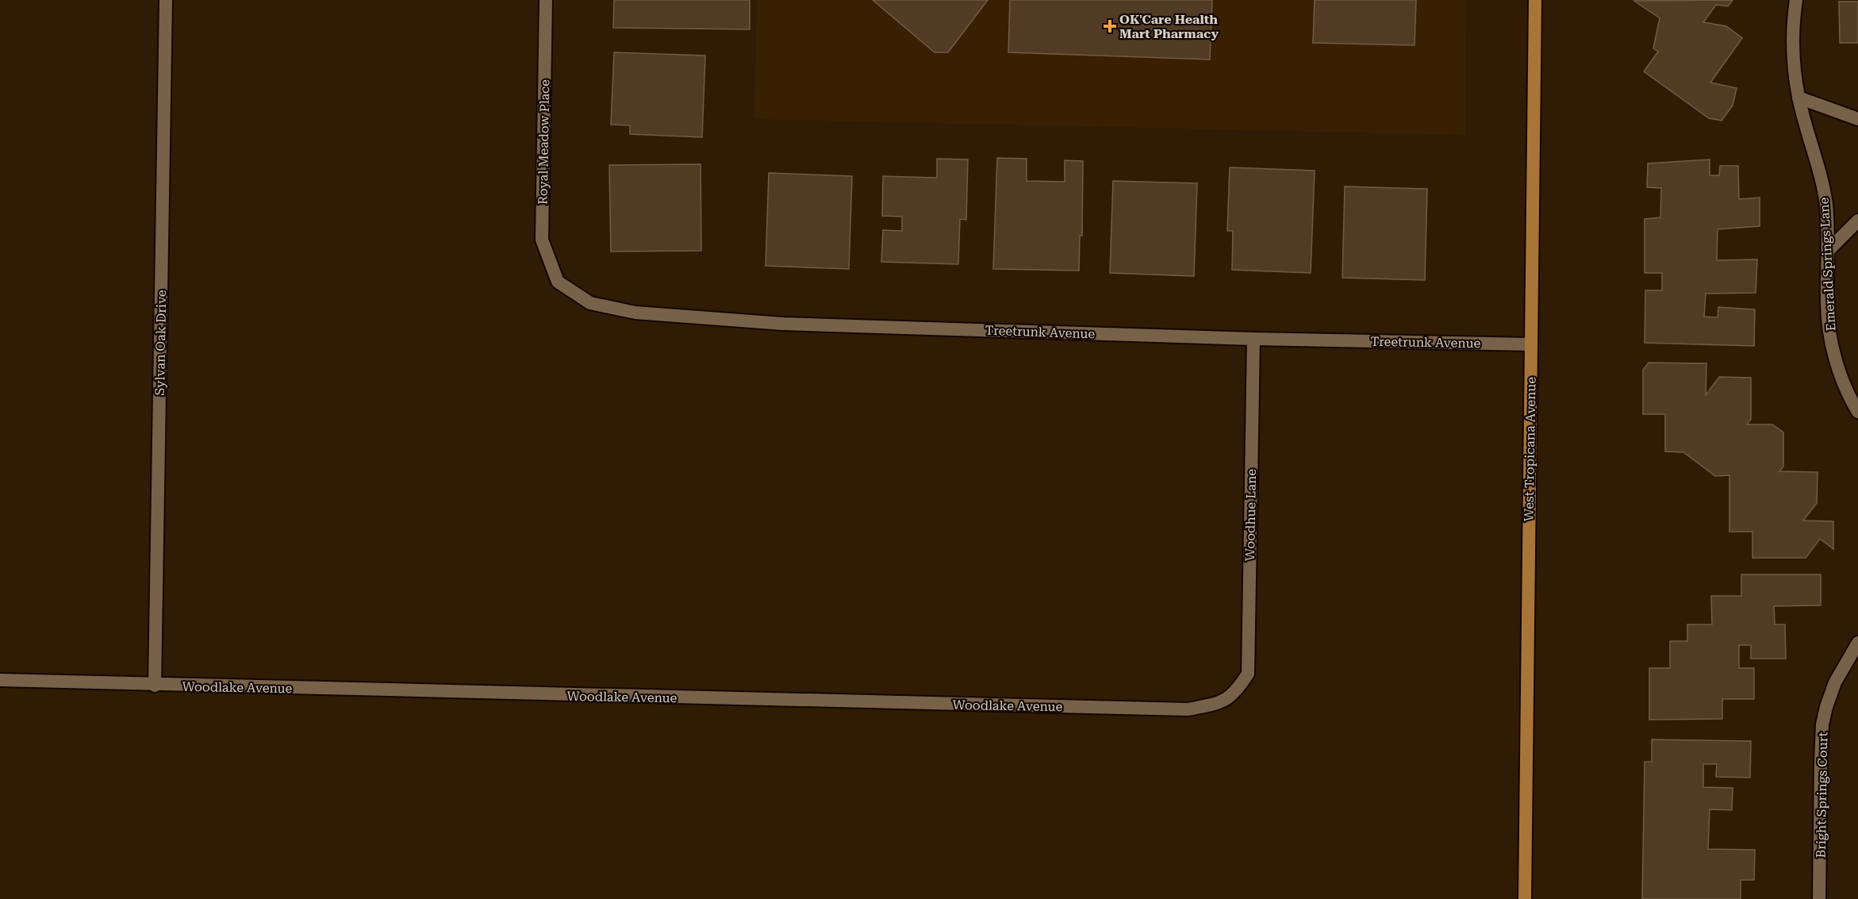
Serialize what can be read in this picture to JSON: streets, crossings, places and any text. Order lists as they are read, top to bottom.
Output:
{
  "streets": {
    "main road": ["West Tropicana Avenue"],
    "street": [
      "Royal Meadow Place",
      "Emerald Springs Lane",
      "Treetrunk Avenue",
      "Sylvan Oak Drive",
      "Woodhue Lane",
      "Woodlake Avenue",
      "Bright Springs Court"
    ]
  },
  "crossings": [
    ["Royal Meadow Place", "Treetrunk Avenue"],
    ["Treetrunk Avenue", "West Tropicana Avenue"],
    ["Treetrunk Avenue", "Woodhue Lane"],
    ["Sylvan Oak Drive", "Woodlake Avenue"],
    ["Woodhue Lane", "Woodlake Avenue"]
  ],
  "places": {
    "health": ["OK'Care Health Mart Pharmacy"]
  }
}
